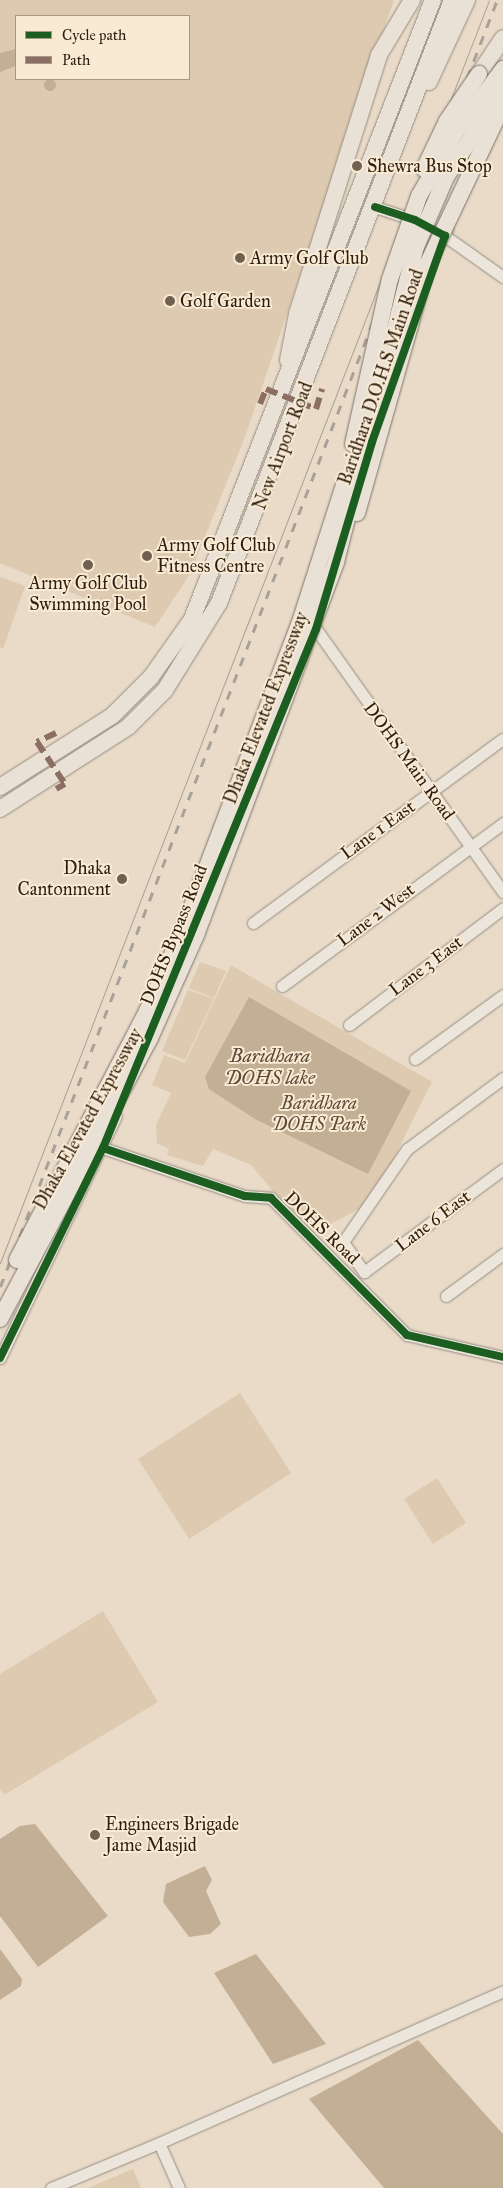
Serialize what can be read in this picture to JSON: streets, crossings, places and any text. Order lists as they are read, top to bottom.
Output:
{
  "streets": {
    "highway": ["New Airport Road", "Dhaka Elevated Expressway"],
    "street": [
      "Baridhara D.O.H.S Main Road",
      "DOHS Main Road",
      "Lane 1 East",
      "Lane 2 West",
      "DOHS Bypass Road",
      "Lane 3 East",
      "Lane 6 East",
      "DOHS Road"
    ]
  },
  "crossings": [
    ["Baridhara D.O.H.S Main Road", "DOHS Main Road"],
    ["Baridhara D.O.H.S Main Road", "DOHS Bypass Road"],
    ["DOHS Main Road", "Lane 1 East"],
    ["DOHS Main Road", "Lane 2 West"],
    ["DOHS Main Road", "DOHS Bypass Road"],
    ["DOHS Bypass Road", "DOHS Road"]
  ],
  "water": ["Baridhara DOHS lake"],
  "parks": ["Baridhara DOHS Park"],
  "places": [
    "Shewra Bus Stop",
    "Army Golf Club",
    "Golf Garden",
    "Army Golf Club Fitness Centre",
    "Army Golf Club Swimming Pool",
    "Dhaka Cantonment",
    "Engineers Brigade Jame Masjid"
  ],
  "legend": ["Cycle path", "Path"]
}
